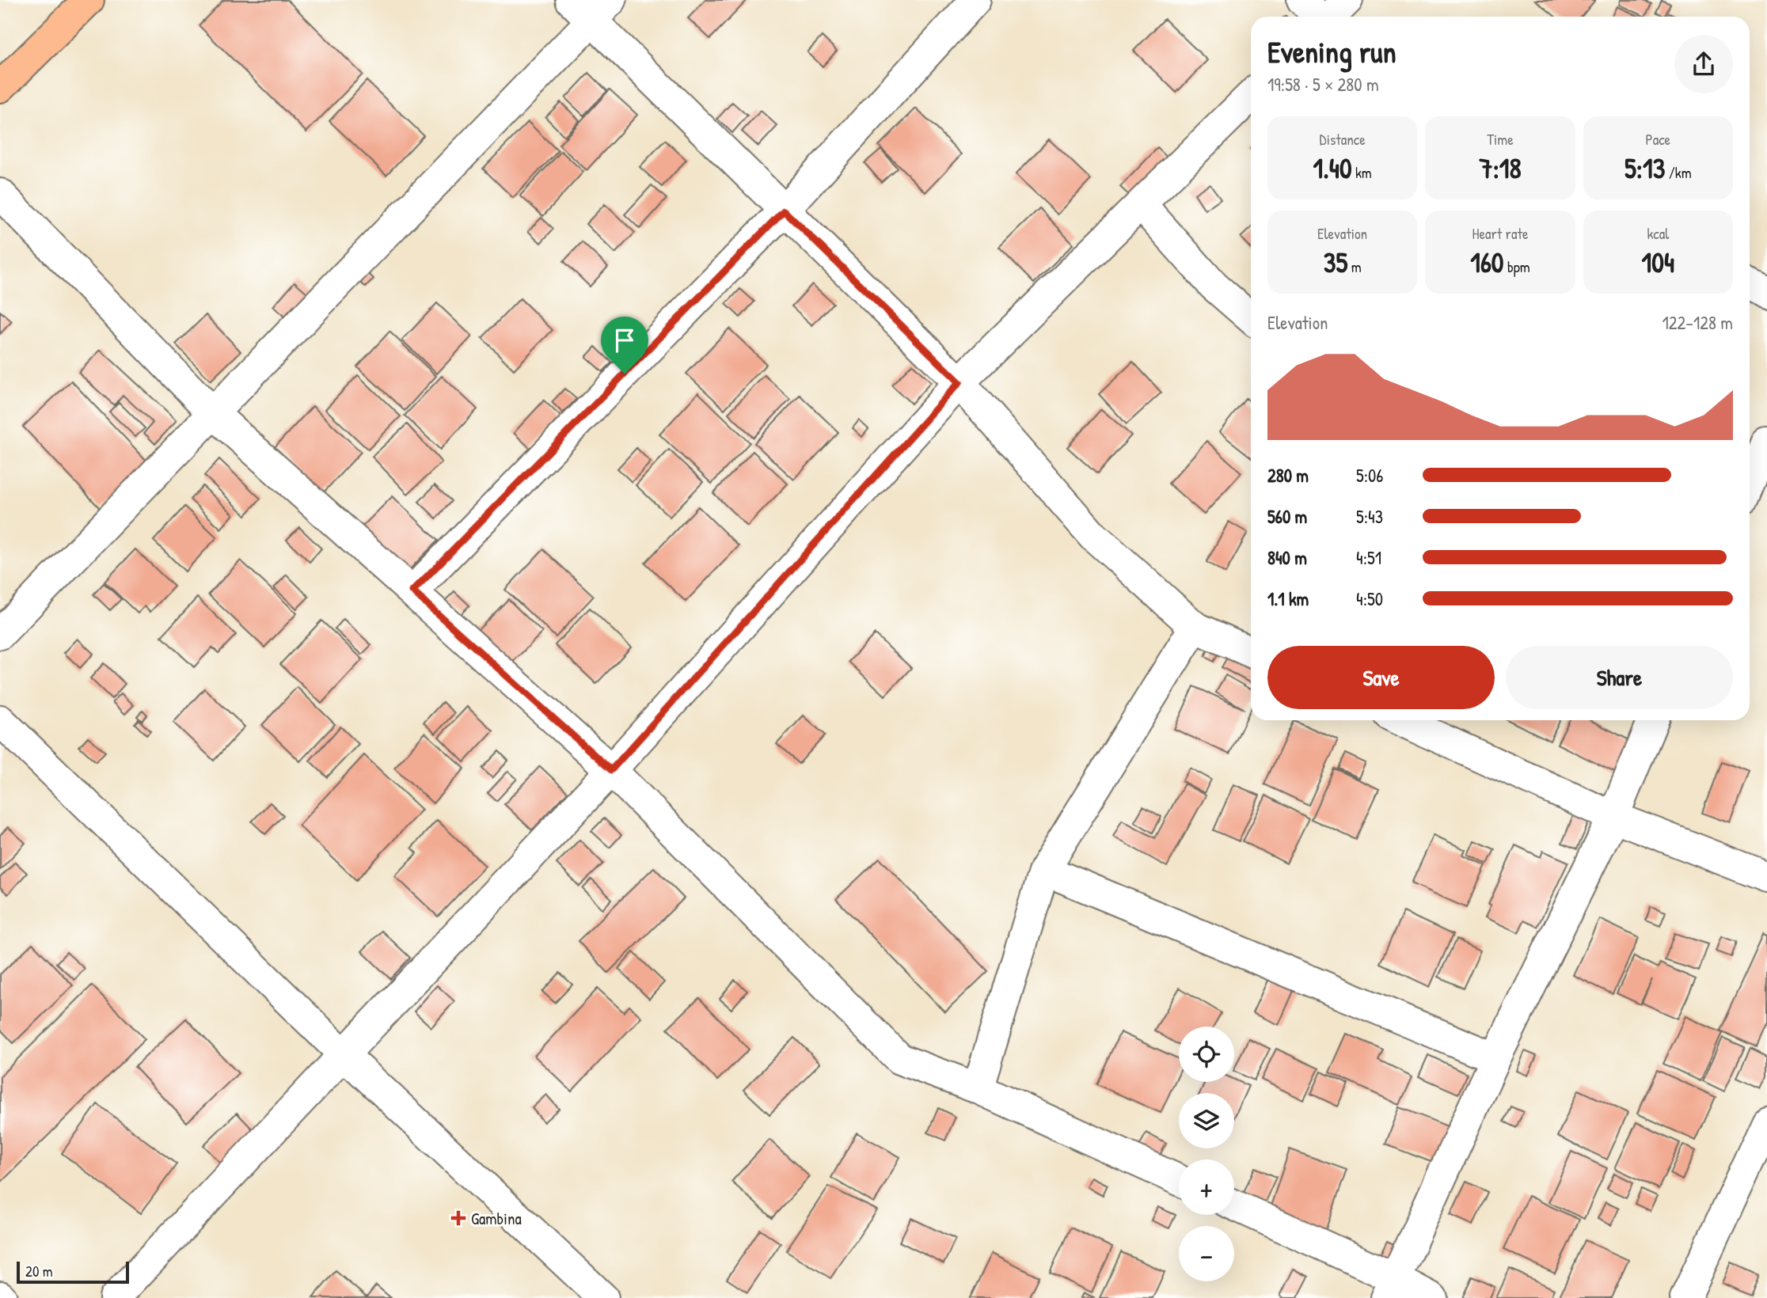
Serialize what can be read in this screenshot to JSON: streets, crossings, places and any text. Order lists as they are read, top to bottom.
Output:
{
  "places": {
    "health": ["Gambina"]
  },
  "scale_bar": "20 m",
  "page": {
    "heading": ["Evening run", "19:58 · 5 × 280 m"],
    "stats": [
      ["Distance", "1.40 km"],
      ["Time", "7:18"],
      ["Pace", "5:13 /km"],
      ["Elevation", "35 m"],
      ["Heart rate", "160 bpm"],
      ["kcal", "104"]
    ],
    "chart": ["Elevation", "122–128 m"],
    "list": [
      {
        "name": "280 m",
        "note": "5:06"
      },
      {
        "name": "560 m",
        "note": "5:43"
      },
      {
        "name": "840 m",
        "note": "4:51"
      },
      {
        "name": "1.1 km",
        "note": "4:50"
      }
    ],
    "buttons": ["Save", "Share"],
    "map_buttons": ["+", "−"],
    "scale": "20 m"
  }
}
